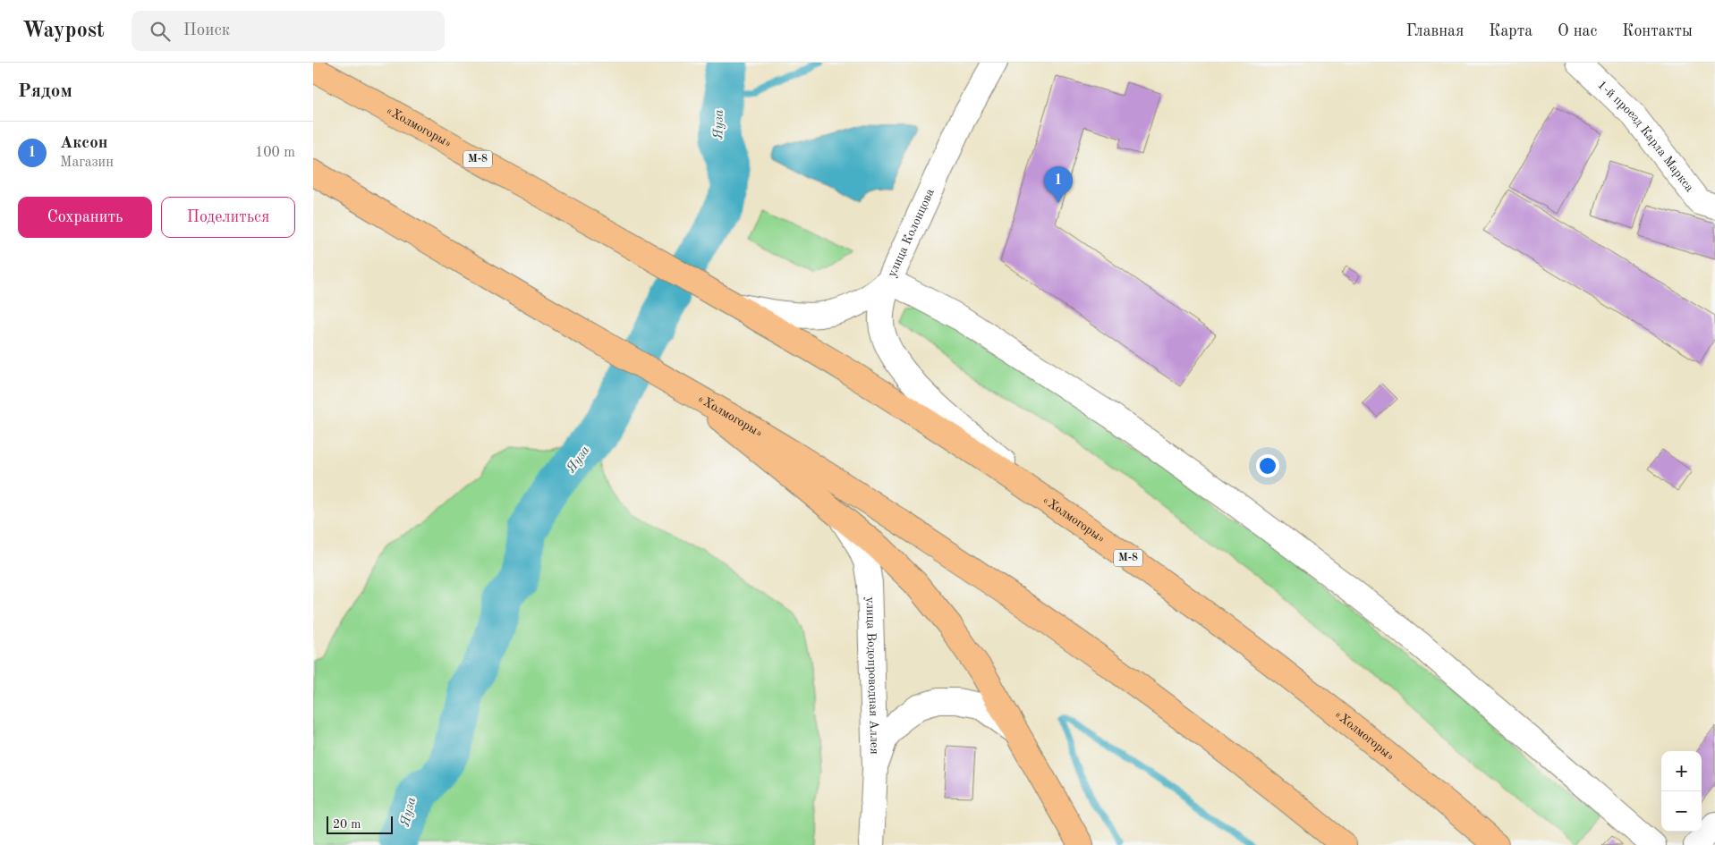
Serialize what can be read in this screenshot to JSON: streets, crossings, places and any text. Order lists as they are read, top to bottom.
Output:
{
  "streets": {
    "main road": ["«Холмогоры»", "М-8"],
    "street": ["1-й проезд Карла Маркса", "улица Колонцова", "улица Водопроводная Аллея"]
  },
  "crossings": [
    ["«Холмогоры»", "улица Колонцова"]
  ],
  "water": ["Яуза"],
  "scale_bar": "20 m",
  "page": {
    "header": "Waypost",
    "search": "Поиск",
    "nav": [
      "Главная",
      "Карта",
      "О нас",
      "Контакты"
    ],
    "heading": "Рядом",
    "list": [
      {
        "mark": "1",
        "name": "Аксон",
        "note": "Магазин",
        "value": "100 m"
      }
    ],
    "pins": "1",
    "buttons": ["Сохранить", "Поделиться"],
    "map_buttons": ["+", "−"],
    "scale": "20 m"
  }
}
